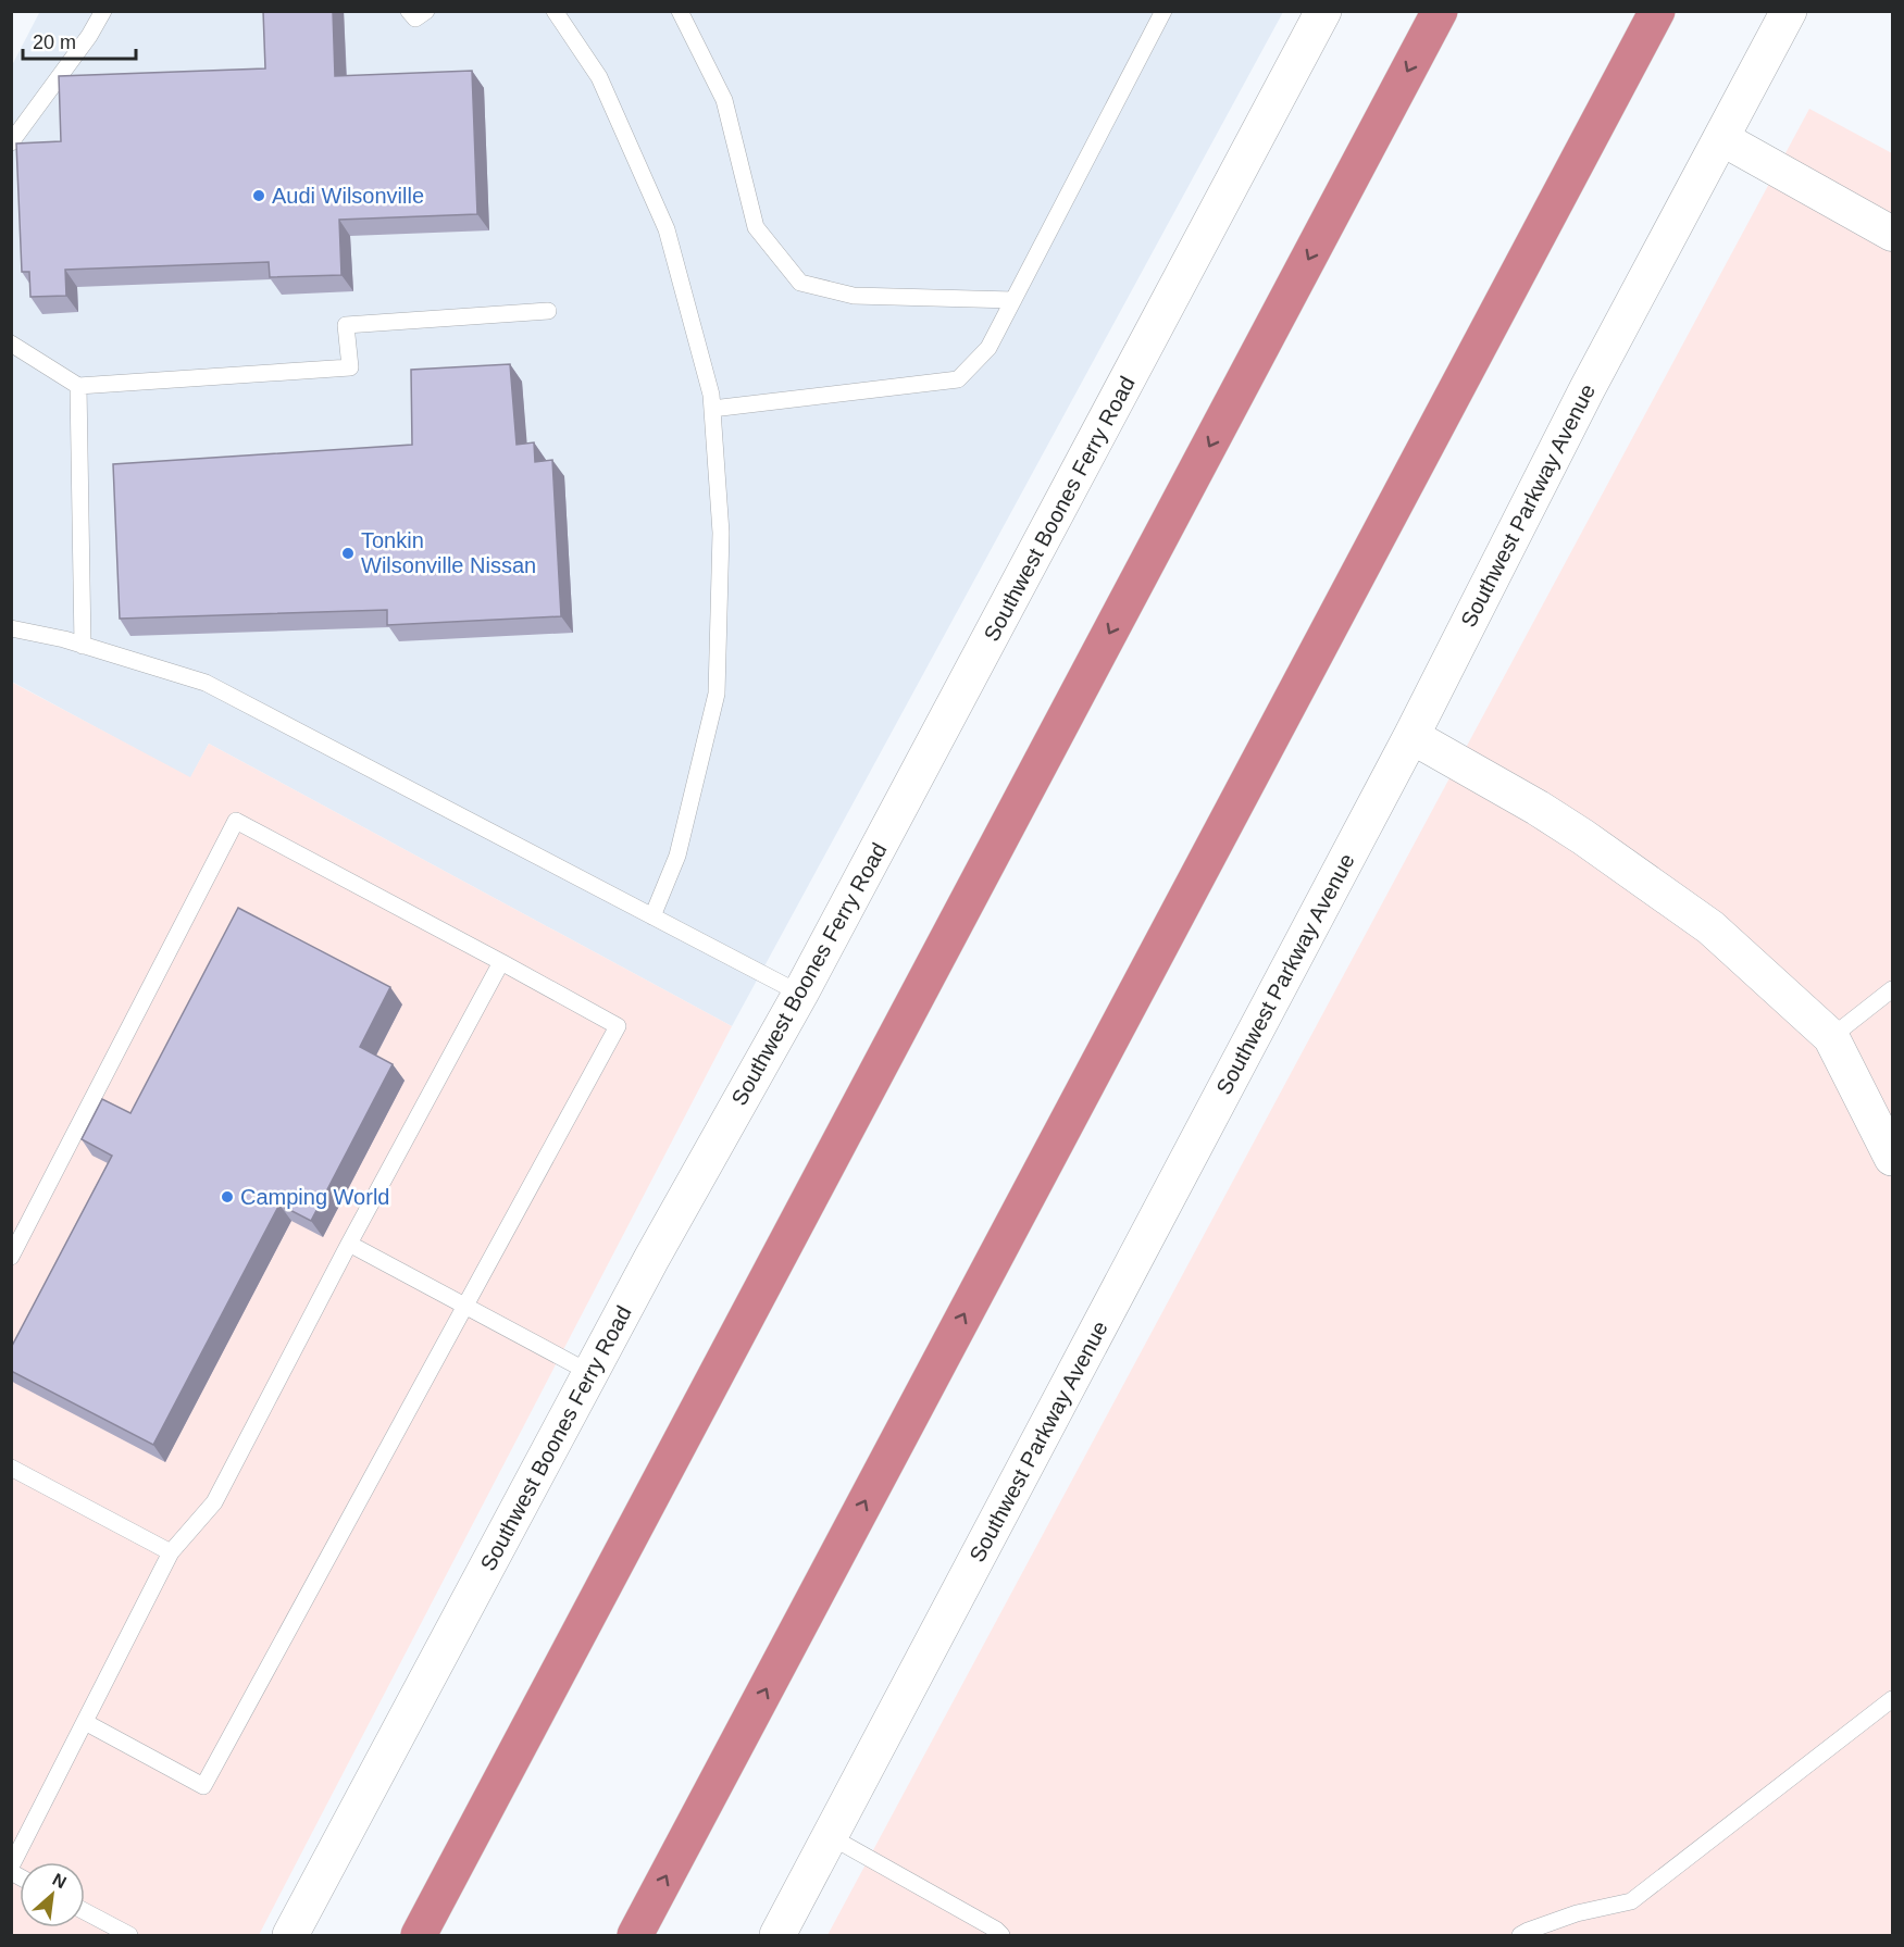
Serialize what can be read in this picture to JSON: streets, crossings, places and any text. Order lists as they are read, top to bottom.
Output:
{
  "streets": {
    "street": ["Southwest Parkway Avenue", "Southwest Boones Ferry Road"]
  },
  "places": ["Audi Wilsonville", "Tonkin Wilsonville Nissan", "Camping World"],
  "scale_bar": "20 m",
  "north": "top right"
}
